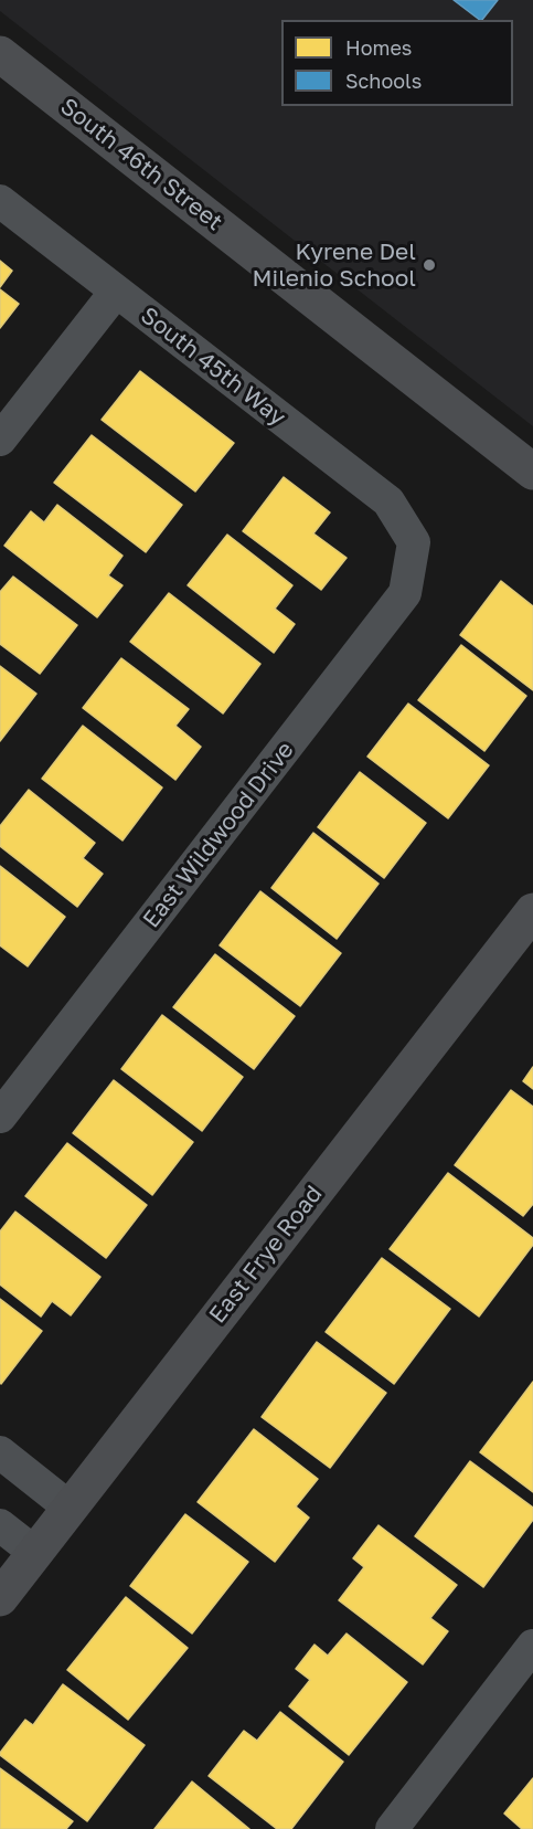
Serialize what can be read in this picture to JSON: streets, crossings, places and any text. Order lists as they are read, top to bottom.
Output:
{
  "streets": {
    "street": [
      "South 46th Street",
      "South 45th Way",
      "East Wildwood Drive",
      "East Frye Road"
    ]
  },
  "crossings": [
    ["South 45th Way", "East Wildwood Drive"]
  ],
  "places": ["Kyrene Del Milenio School"],
  "legend": ["Homes", "Schools"]
}
